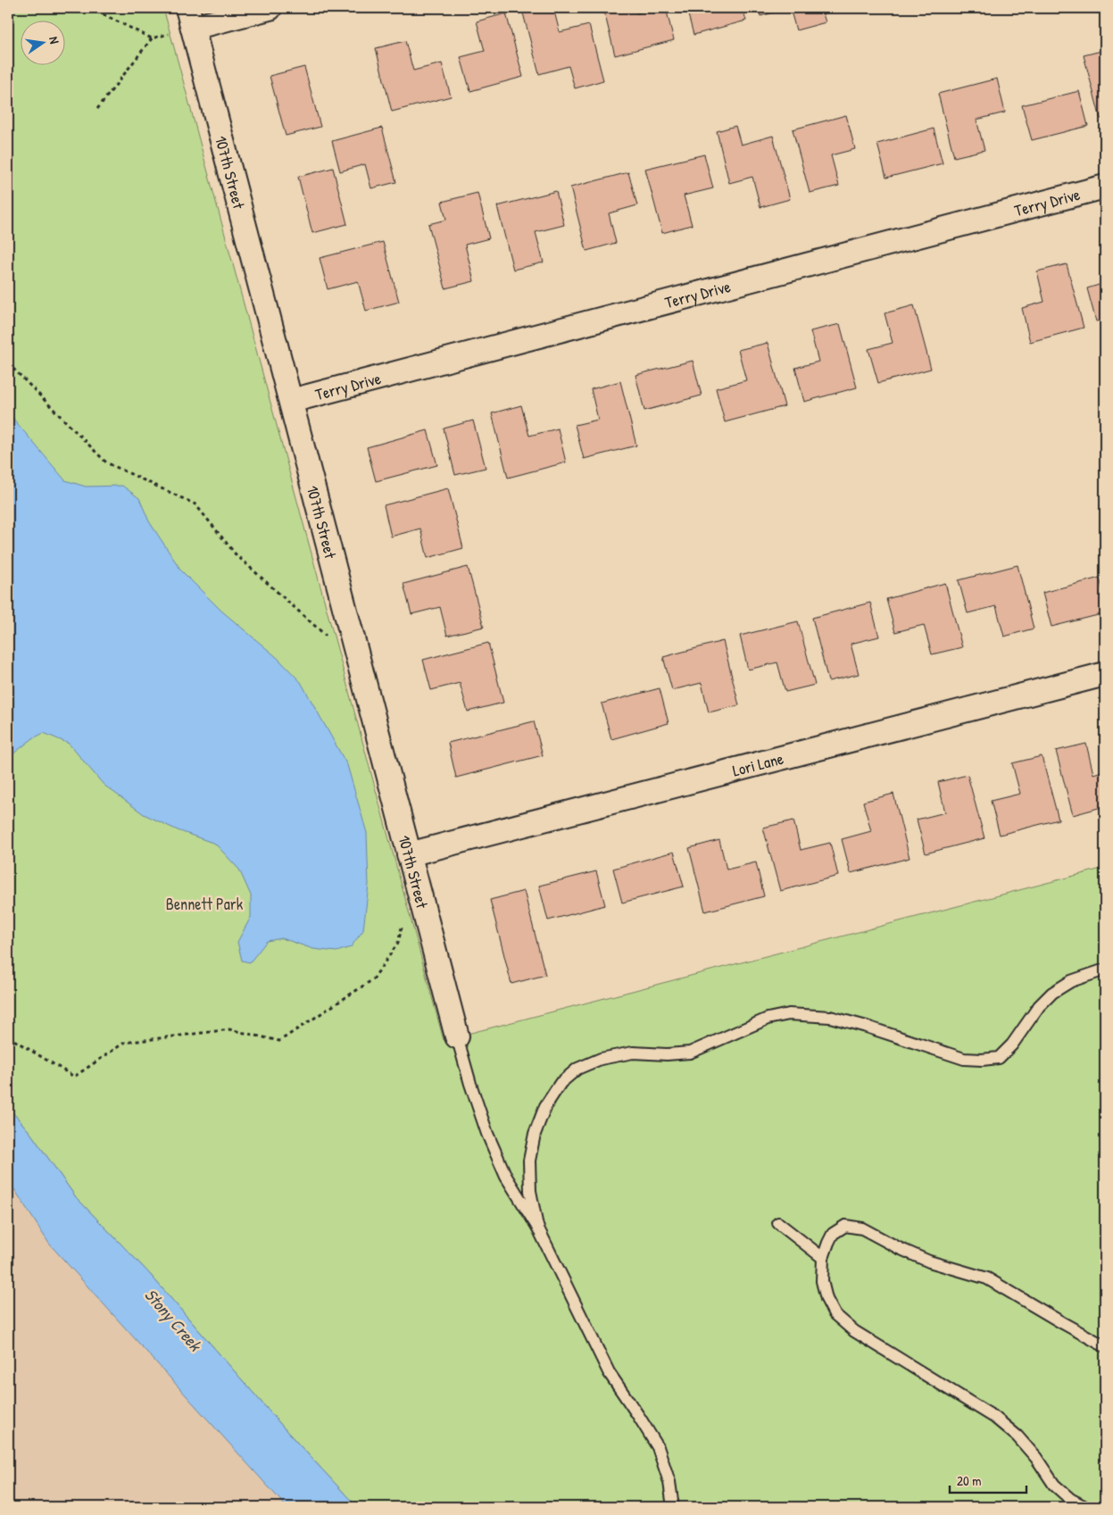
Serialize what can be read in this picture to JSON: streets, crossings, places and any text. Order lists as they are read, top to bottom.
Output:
{
  "streets": {
    "street": ["107th Street", "Terry Drive", "Lori Lane"]
  },
  "crossings": [
    ["107th Street", "Terry Drive"],
    ["107th Street", "Lori Lane"]
  ],
  "water": ["Stony Creek"],
  "parks": ["Bennett Park"],
  "scale_bar": "20 m",
  "north": "right"
}
